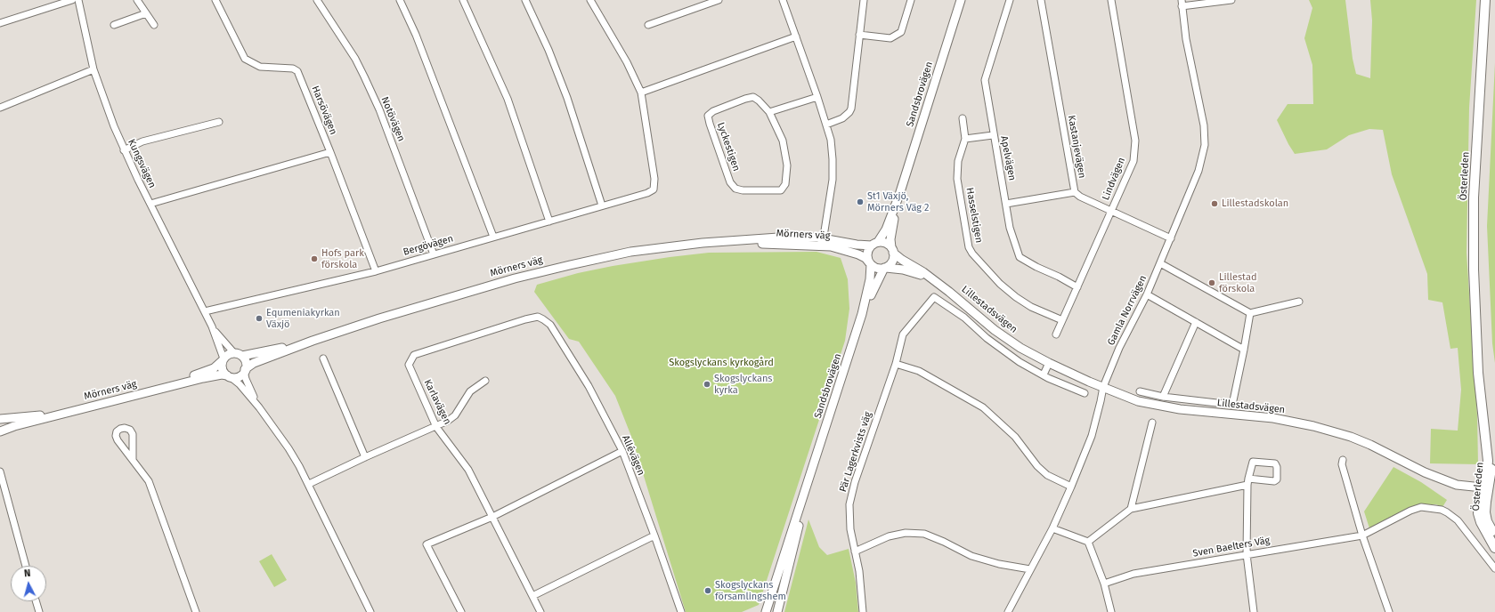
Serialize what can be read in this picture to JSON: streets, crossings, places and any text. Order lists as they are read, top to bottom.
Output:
{
  "streets": {
    "highway": ["Österleden"],
    "main road": ["Sandsbrovägen", "Mörners väg", "Lillestadsvägen"],
    "street": [
      "Harsövägen",
      "Notövägen",
      "Lyckestigen",
      "Kastanjevägen",
      "Apelvägen",
      "Kungsvägen",
      "Lindvägen",
      "Hasselstigen",
      "Bergövägen",
      "Gamla Norrvägen",
      "Karlavägen",
      "Pär Lagerkvists väg",
      "Allévägen",
      "Sven Baelters Väg"
    ]
  },
  "crossings": [
    ["Sandsbrovägen", "Mörners väg"],
    ["Sandsbrovägen", "Lillestadsvägen"],
    ["Harsövägen", "Bergövägen"],
    ["Notövägen", "Bergövägen"],
    ["Kastanjevägen", "Lindvägen"],
    ["Kastanjevägen", "Gamla Norrvägen"],
    ["Apelvägen", "Lindvägen"],
    ["Kungsvägen", "Mörners väg"],
    ["Kungsvägen", "Bergövägen"],
    ["Österleden", "Lillestadsvägen"],
    ["Lindvägen", "Hasselstigen"],
    ["Mörners väg", "Lillestadsvägen"],
    ["Lillestadsvägen", "Gamla Norrvägen"],
    ["Karlavägen", "Allévägen"]
  ],
  "parks": ["Skogslyckans kyrkogård"],
  "places": [
    "St1 Växjö, Mörners Väg 2",
    "Lillestadskolan",
    "Hofs park förskola",
    "Lillestad förskola",
    "Equmeniakyrkan Växjö",
    "Skogslyckans kyrka",
    "Skogslyckans församlingshem"
  ],
  "north": "top"
}
